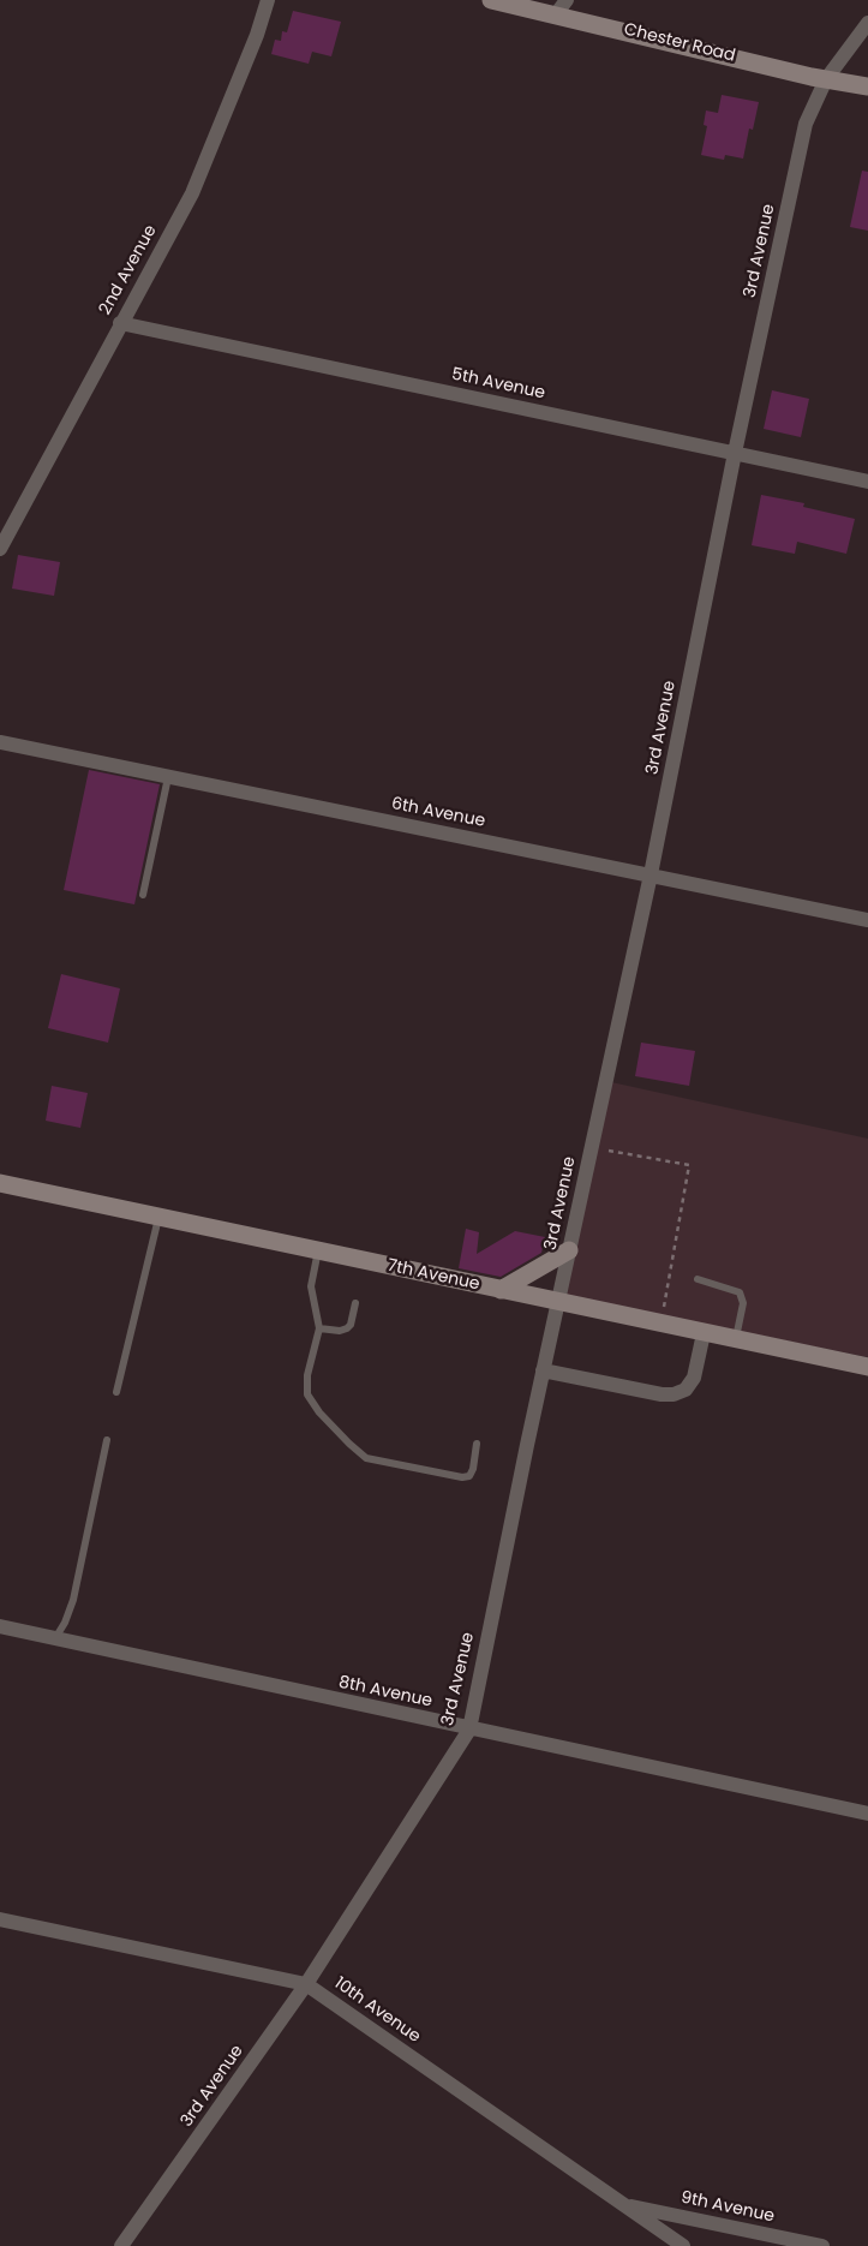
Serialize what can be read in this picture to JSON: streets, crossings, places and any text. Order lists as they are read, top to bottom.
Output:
{
  "streets": {
    "main road": ["Chester Road", "7th Avenue"],
    "street": [
      "3rd Avenue",
      "2nd Avenue",
      "5th Avenue",
      "6th Avenue",
      "8th Avenue",
      "10th Avenue",
      "9th Avenue"
    ]
  },
  "crossings": [
    ["Chester Road", "3rd Avenue"],
    ["3rd Avenue", "5th Avenue"],
    ["3rd Avenue", "6th Avenue"],
    ["3rd Avenue", "7th Avenue"],
    ["3rd Avenue", "8th Avenue"],
    ["3rd Avenue", "10th Avenue"],
    ["2nd Avenue", "5th Avenue"],
    ["10th Avenue", "9th Avenue"]
  ]
}
